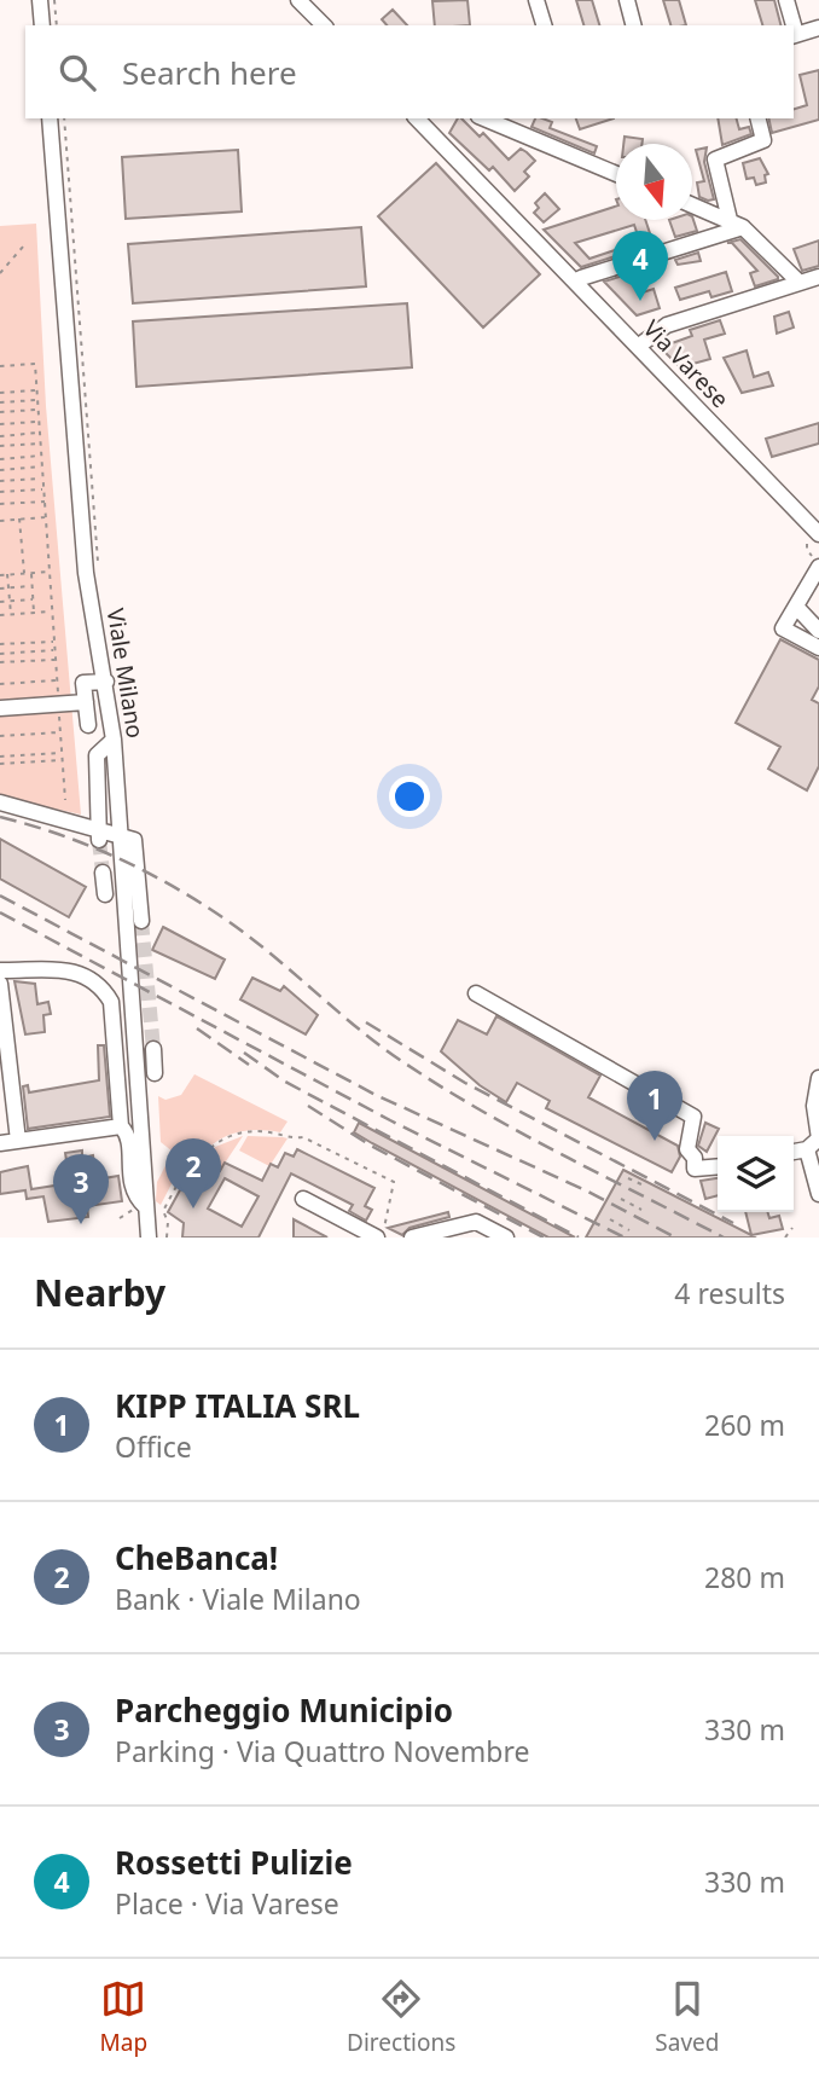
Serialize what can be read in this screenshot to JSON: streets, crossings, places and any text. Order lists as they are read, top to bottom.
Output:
{
  "streets": {
    "street": ["Via Varese", "Viale Milano"]
  },
  "north": "bottom",
  "page": {
    "search": "Search here",
    "pins": [
      "4",
      "1",
      "2",
      "3"
    ],
    "heading": ["Nearby", "4 results"],
    "list": [
      {
        "mark": "1",
        "name": "KIPP ITALIA SRL",
        "note": "Office",
        "value": "260 m"
      },
      {
        "mark": "2",
        "name": "CheBanca!",
        "note": "Bank · Viale Milano",
        "value": "280 m"
      },
      {
        "mark": "3",
        "name": "Parcheggio Municipio",
        "note": "Parking · Via Quattro Novembre",
        "value": "330 m"
      },
      {
        "mark": "4",
        "name": "Rossetti Pulizie",
        "note": "Place · Via Varese",
        "value": "330 m"
      }
    ],
    "nav": ["Map", "Directions", "Saved"]
  }
}
